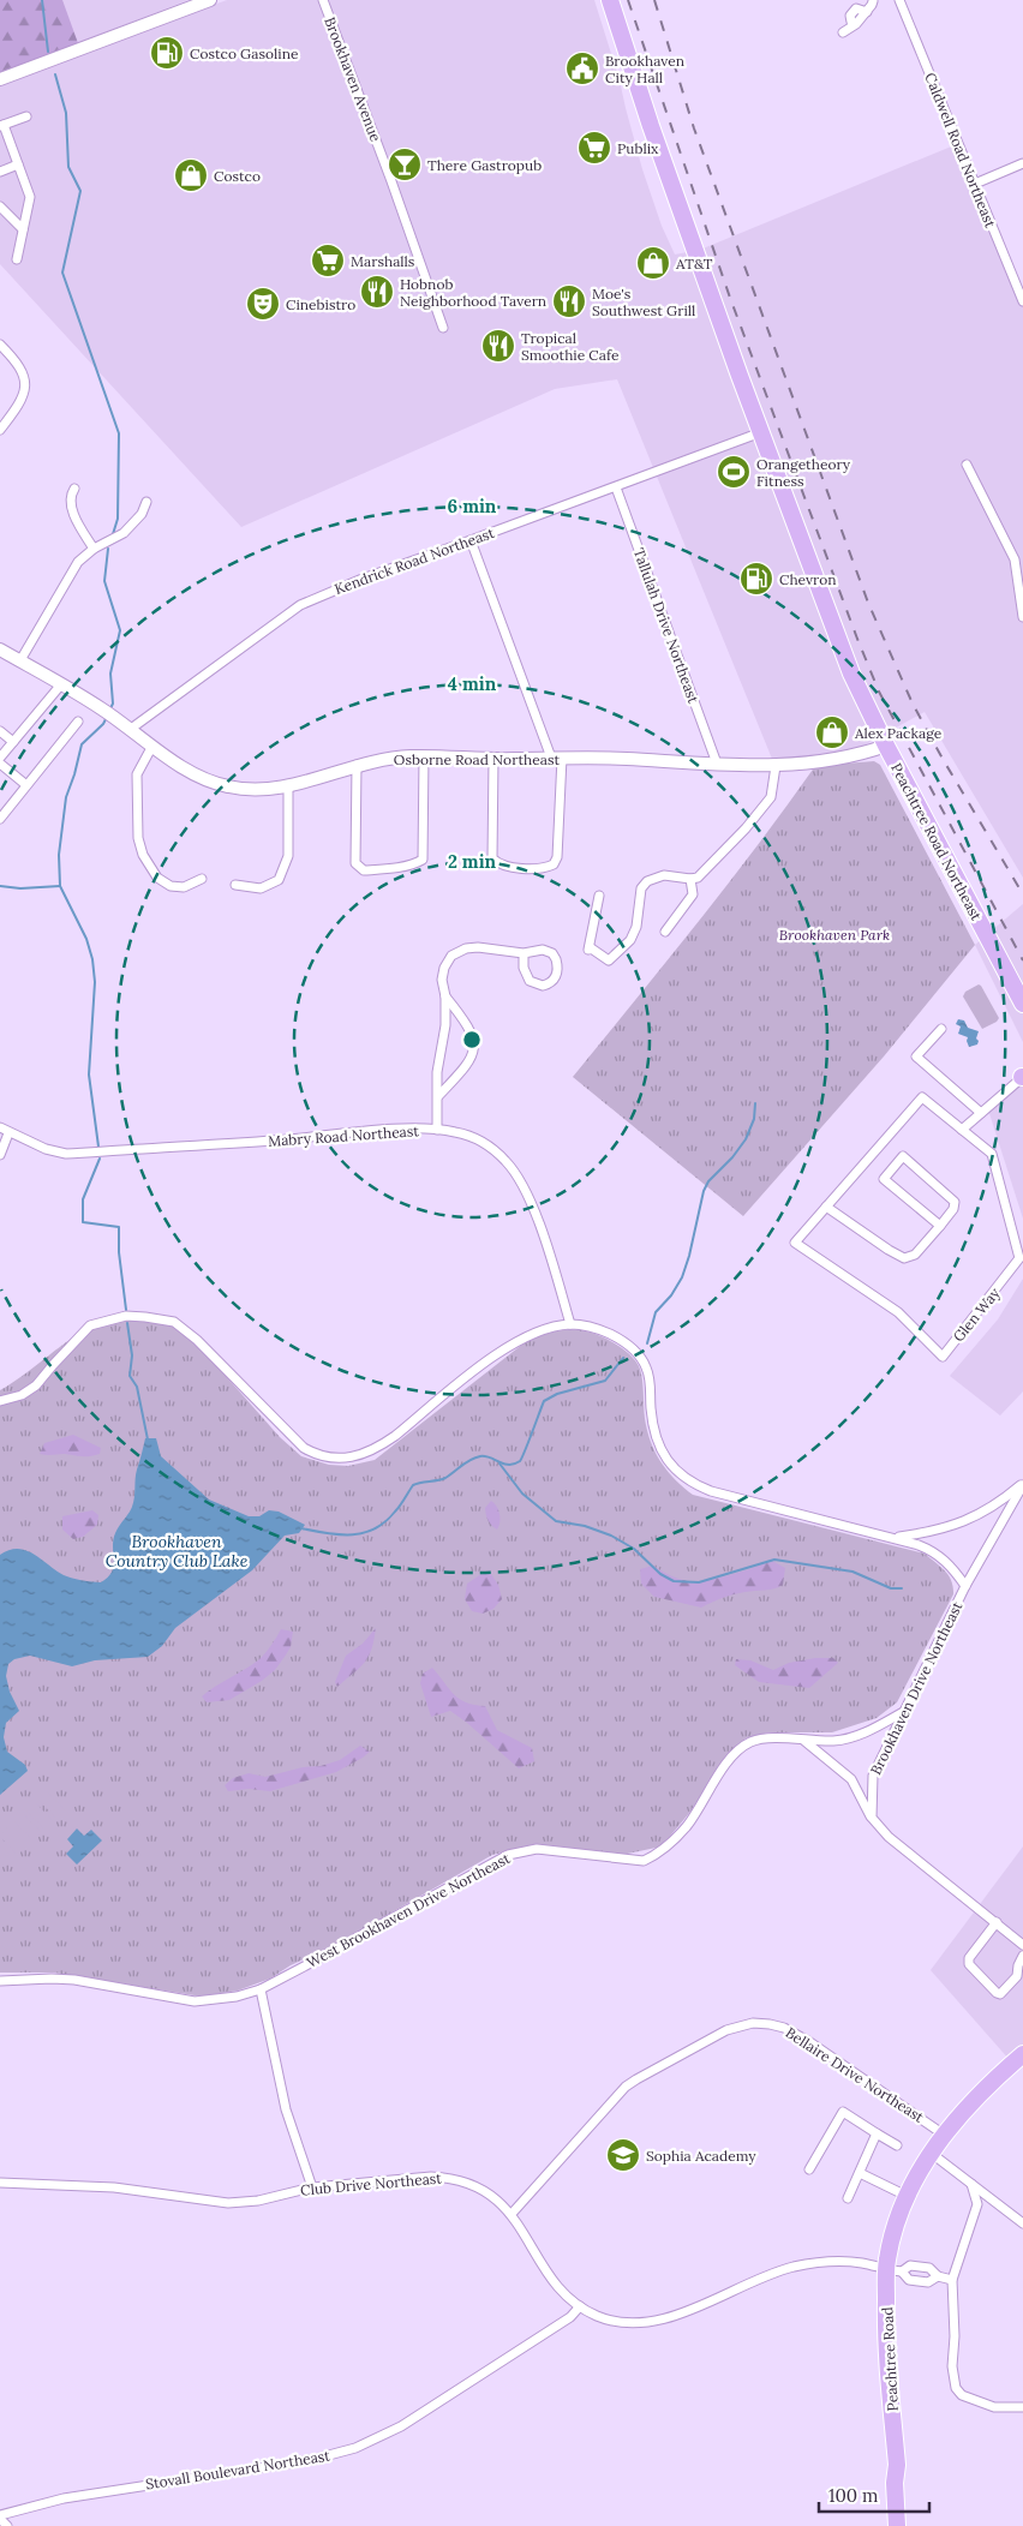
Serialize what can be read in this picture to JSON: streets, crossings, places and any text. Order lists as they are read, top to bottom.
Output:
{
  "streets": {
    "highway": ["Peachtree Road Northeast", "Peachtree Road"],
    "street": [
      "Brookhaven Avenue",
      "Caldwell Road Northeast",
      "Kendrick Road Northeast",
      "Tallulah Drive Northeast",
      "Osborne Road Northeast",
      "Mabry Road Northeast",
      "Glen Way",
      "Brookhaven Drive Northeast",
      "West Brookhaven Drive Northeast",
      "Bellaire Drive Northeast",
      "Club Drive Northeast",
      "Stovall Boulevard Northeast"
    ]
  },
  "crossings": [
    ["Kendrick Road Northeast", "Tallulah Drive Northeast"],
    ["Kendrick Road Northeast", "Osborne Road Northeast"],
    ["Kendrick Road Northeast", "Peachtree Road Northeast"],
    ["Tallulah Drive Northeast", "Osborne Road Northeast"],
    ["Osborne Road Northeast", "Peachtree Road Northeast"],
    ["Brookhaven Drive Northeast", "West Brookhaven Drive Northeast"],
    ["Bellaire Drive Northeast", "Club Drive Northeast"],
    ["Club Drive Northeast", "Peachtree Road"],
    ["Club Drive Northeast", "Stovall Boulevard Northeast"]
  ],
  "water": ["Brookhaven Country Club Lake"],
  "parks": ["Brookhaven Park"],
  "places": {
    "fuel station": ["Costco Gasoline", "Chevron"],
    "public building": ["Brookhaven City Hall"],
    "supermarket": ["Publix", "Marshalls"],
    "bar": ["There Gastropub"],
    "shop": ["Costco", "AT&T", "Alex Package"],
    "restaurant": ["Hobnob Neighborhood Tavern", "Moe's Southwest Grill", "Tropical Smoothie Cafe"],
    "theatre": ["Cinebistro"],
    "sports": ["Orangetheory Fitness"],
    "school or university": ["Sophia Academy"]
  },
  "scale_bar": "100 m",
  "rings": ["6 min", "4 min", "2 min"]
}
